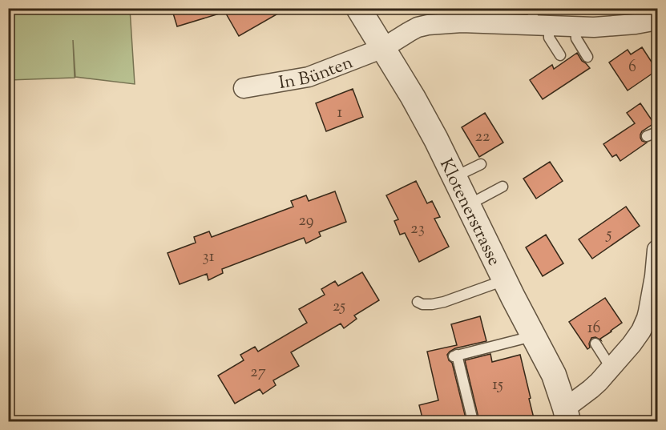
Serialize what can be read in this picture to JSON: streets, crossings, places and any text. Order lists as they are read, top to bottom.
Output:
{
  "streets": {
    "street": ["In Bünten", "Klotenerstrasse"]
  },
  "crossings": [
    ["In Bünten", "Klotenerstrasse"]
  ],
  "house_numbers": [
    "6",
    "1",
    "22",
    "29",
    "23",
    "5",
    "31",
    "25",
    "16",
    "27",
    "15"
  ]
}
